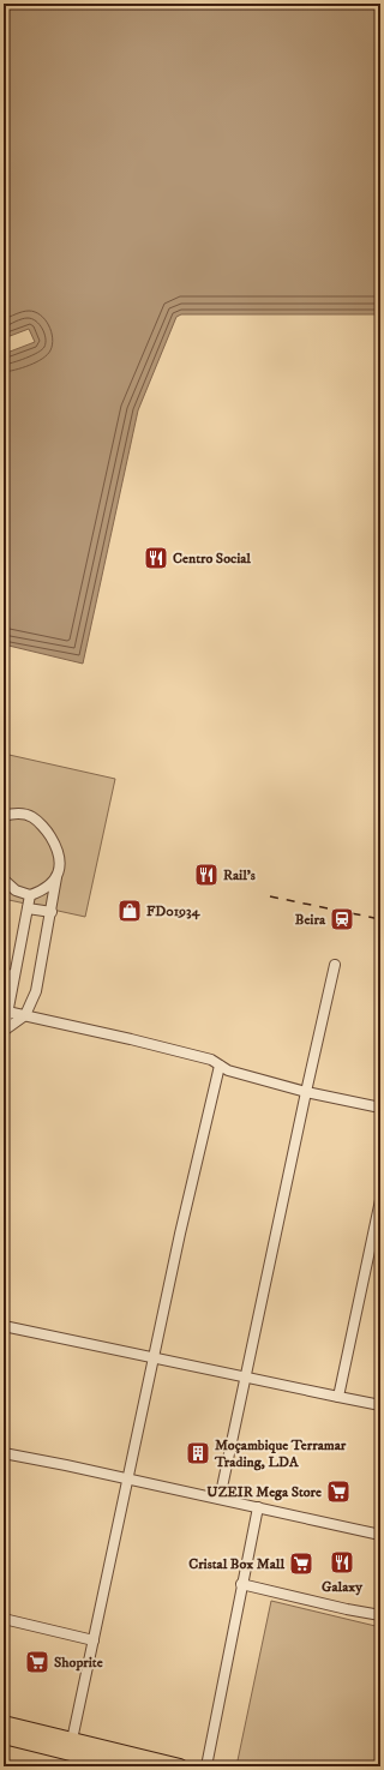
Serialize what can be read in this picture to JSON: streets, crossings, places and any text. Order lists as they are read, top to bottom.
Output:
{
  "places": {
    "restaurant": ["Centro Social", "Rail's", "Galaxy"],
    "shop": ["FD01934"],
    "station": ["Beira"],
    "building": ["Moçambique Terramar Trading, LDA"],
    "supermarket": ["UZEIR Mega Store", "Cristal Box Mall", "Shoprite"]
  }
}
